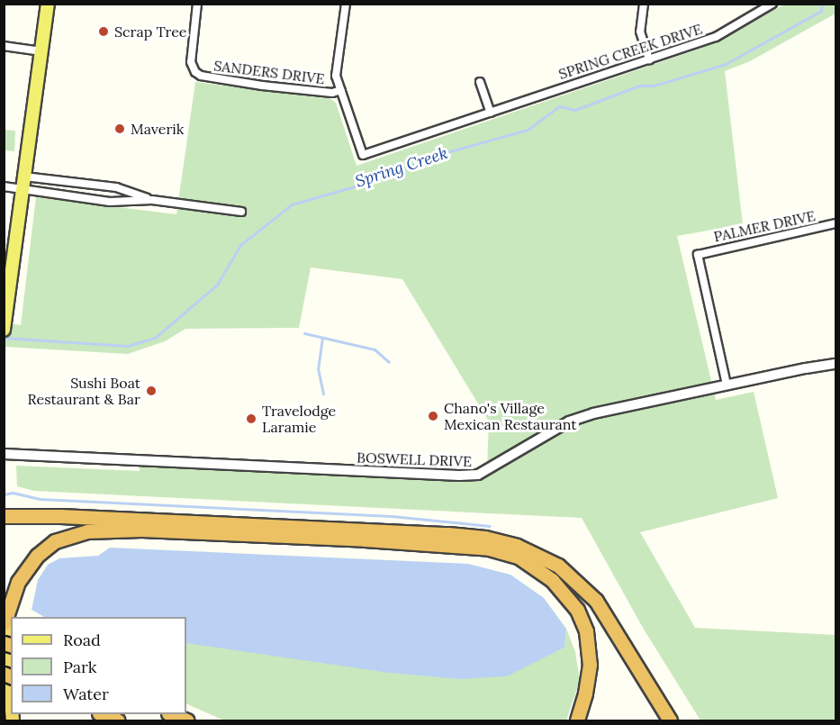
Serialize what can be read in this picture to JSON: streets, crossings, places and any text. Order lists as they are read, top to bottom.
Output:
{
  "streets": {
    "street": [
      "SPRING CREEK DRIVE",
      "SANDERS DRIVE",
      "PALMER DRIVE",
      "BOSWELL DRIVE"
    ]
  },
  "crossings": [
    ["SPRING CREEK DRIVE", "SANDERS DRIVE"],
    ["PALMER DRIVE", "BOSWELL DRIVE"]
  ],
  "water": ["Spring Creek"],
  "places": [
    "Scrap Tree",
    "Maverik",
    "Sushi Boat Restaurant & Bar",
    "Chano's Village Mexican Restaurant",
    "Travelodge Laramie"
  ],
  "legend": ["Road", "Park", "Water"]
}
